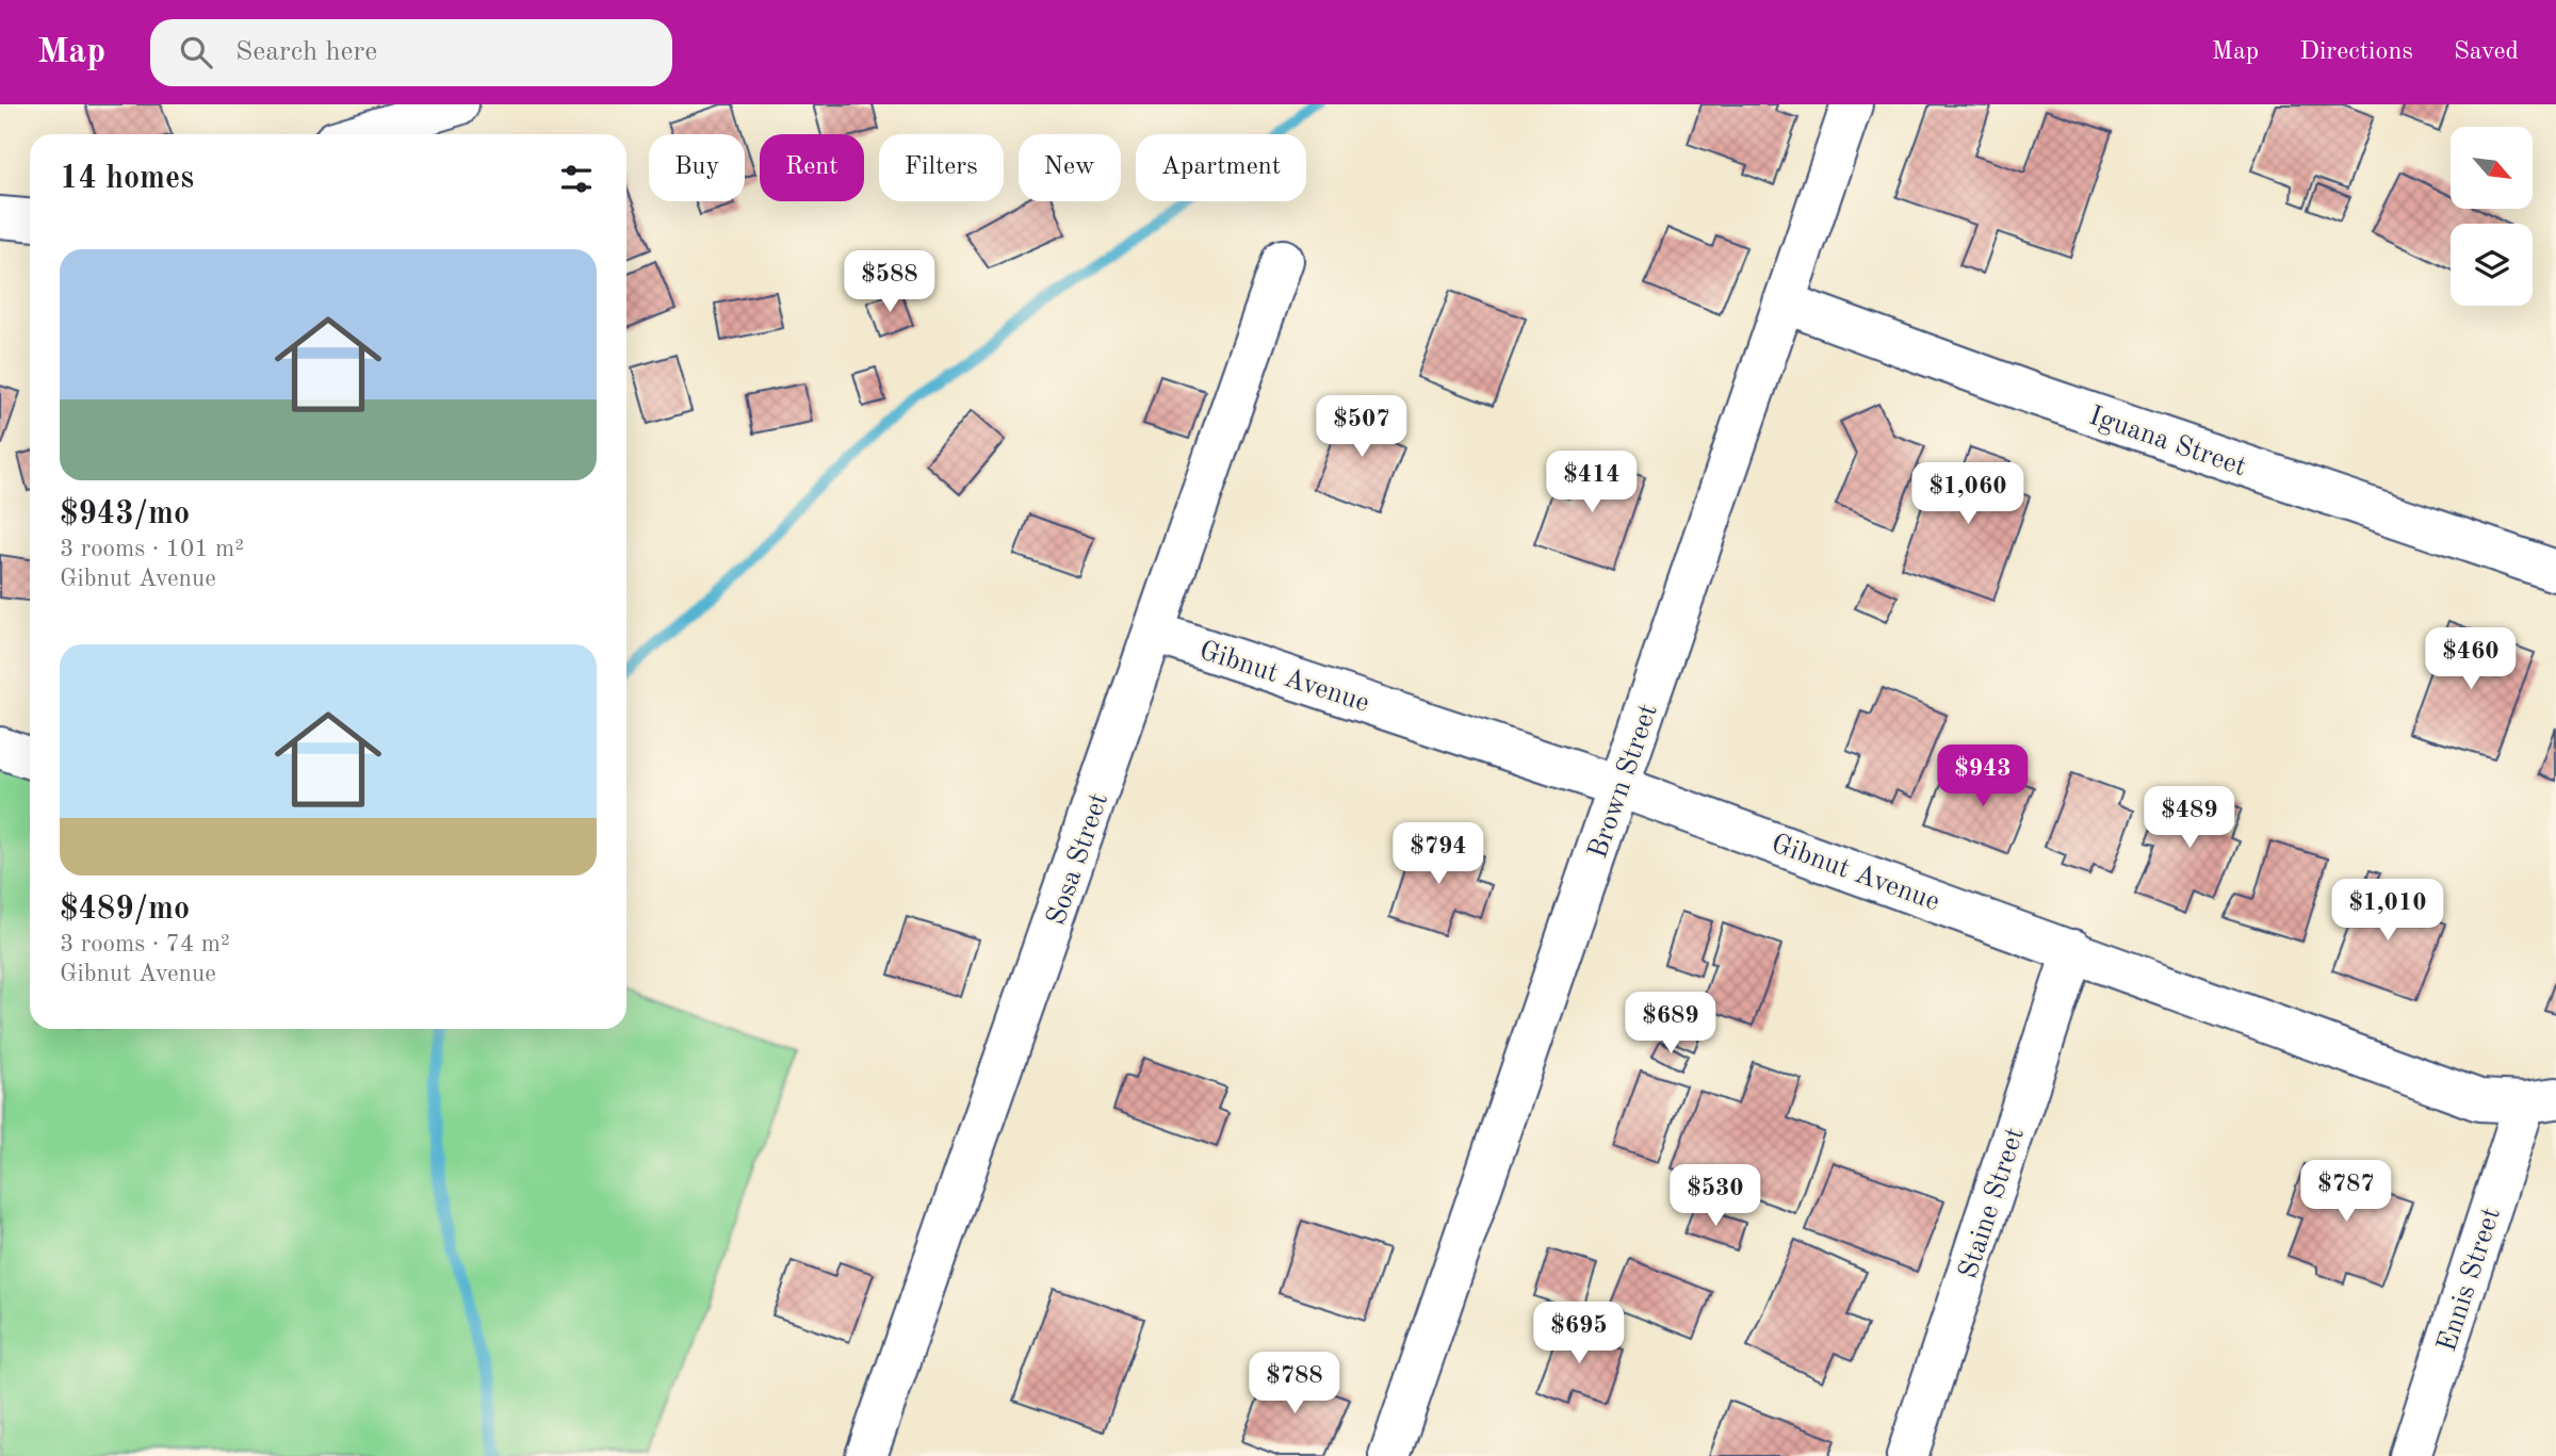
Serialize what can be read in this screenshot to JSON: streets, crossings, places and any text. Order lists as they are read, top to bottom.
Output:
{
  "streets": {
    "street": [
      "Iguana Street",
      "Gibnut Avenue",
      "Brown Street",
      "Sosa Street",
      "Staine Street",
      "Ennis Street"
    ]
  },
  "crossings": [
    ["Iguana Street", "Brown Street"],
    ["Gibnut Avenue", "Brown Street"],
    ["Gibnut Avenue", "Sosa Street"],
    ["Gibnut Avenue", "Staine Street"],
    ["Gibnut Avenue", "Ennis Street"]
  ],
  "north": "bottom right",
  "page": {
    "header": "Map",
    "search": "Search here",
    "nav": ["Map", "Directions", "Saved"],
    "chip": [
      "Buy",
      "Rent",
      "Filters",
      "New",
      "Apartment"
    ],
    "heading": "14 homes",
    "list": [
      {
        "name": "$943/mo",
        "note": "3 rooms · 101 m² · Gibnut Avenue"
      },
      {
        "name": "$489/mo",
        "note": "3 rooms · 74 m² · Gibnut Avenue"
      }
    ],
    "price": [
      "$588",
      "$507",
      "$414",
      "$1,060",
      "$460",
      "$943",
      "$489",
      "$794",
      "$1,010",
      "$689",
      "$787",
      "$530",
      "$695",
      "$788"
    ]
  }
}
